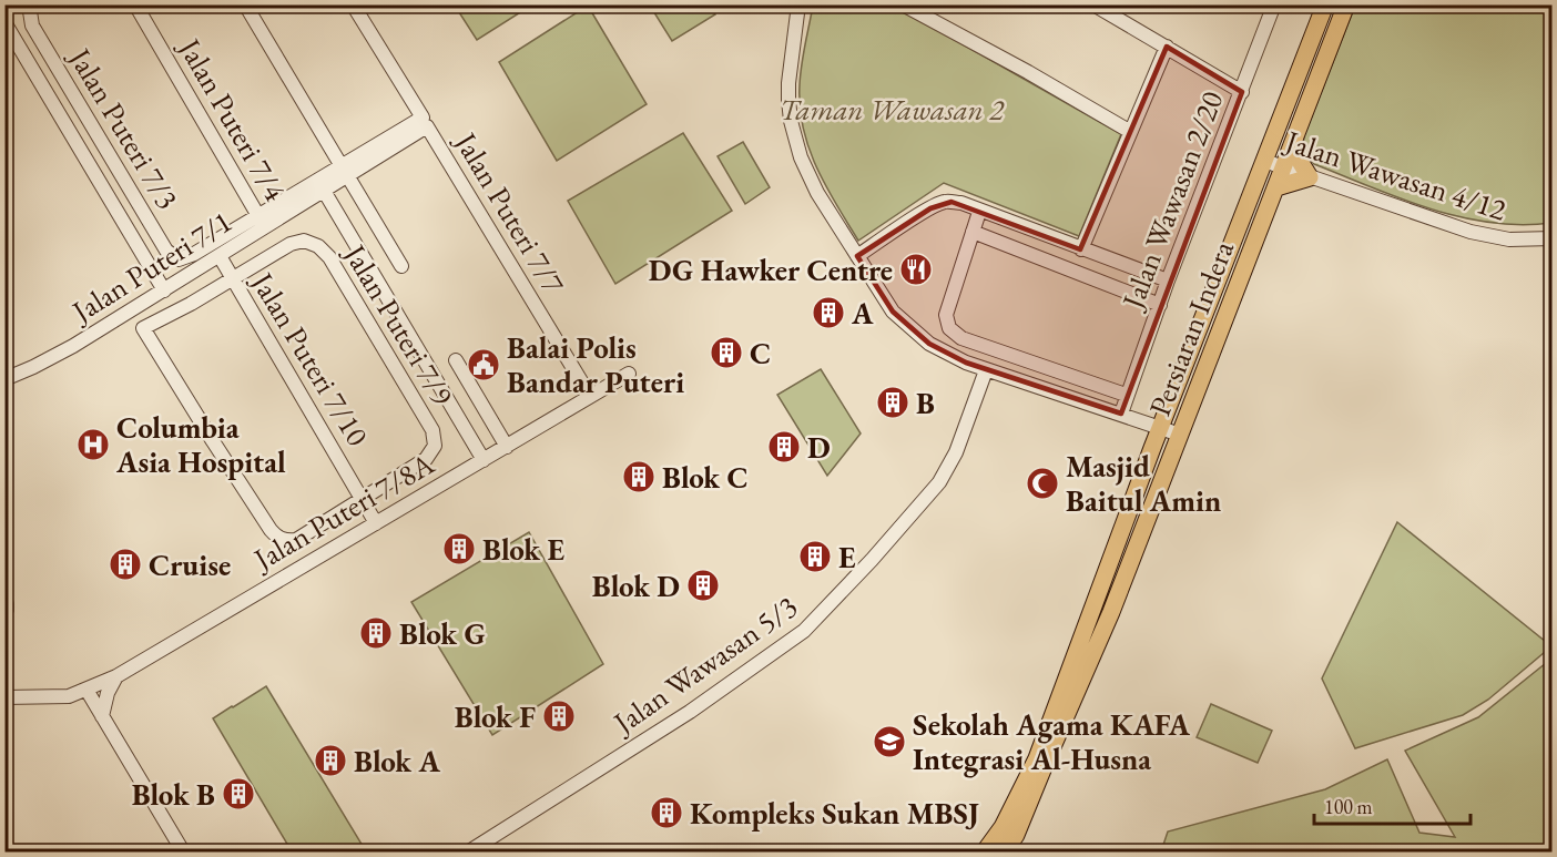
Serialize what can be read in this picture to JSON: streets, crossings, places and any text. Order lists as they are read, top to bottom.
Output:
{
  "streets": {
    "main road": ["Persiaran Indera"],
    "street": [
      "Jalan Puteri 7/4",
      "Jalan Puteri 7/3",
      "Jalan Wawasan 4/12",
      "Jalan Wawasan 2/20",
      "Jalan Puteri 7/7",
      "Jalan Puteri 7/1",
      "Jalan Puteri 7/9",
      "Jalan Puteri 7/10",
      "Jalan Puteri 7/8A",
      "Jalan Wawasan 5/3"
    ]
  },
  "crossings": [
    ["Jalan Puteri 7/4", "Jalan Puteri 7/3"],
    ["Jalan Puteri 7/4", "Jalan Puteri 7/1"],
    ["Jalan Puteri 7/3", "Jalan Puteri 7/1"],
    ["Jalan Wawasan 4/12", "Persiaran Indera"],
    ["Jalan Puteri 7/7", "Jalan Puteri 7/1"],
    ["Jalan Puteri 7/7", "Jalan Puteri 7/8A"],
    ["Jalan Puteri 7/1", "Jalan Puteri 7/10"],
    ["Jalan Puteri 7/9", "Jalan Puteri 7/10"],
    ["Jalan Puteri 7/10", "Jalan Puteri 7/8A"]
  ],
  "parks": ["Taman Wawasan 2"],
  "places": {
    "restaurant": ["DG Hawker Centre"],
    "building": [
      "A",
      "C",
      "B",
      "D",
      "Blok C",
      "Blok E",
      "E",
      "Cruise",
      "Blok D",
      "Blok G",
      "Blok F",
      "Blok A",
      "Blok B",
      "Kompleks Sukan MBSJ"
    ],
    "public building": ["Balai Polis Bandar Puteri"],
    "hospital": ["Columbia Asia Hospital"],
    "mosque": ["Masjid Baitul Amin"],
    "school or university": ["Sekolah Agama KAFA Integrasi Al-Husna"]
  },
  "scale_bar": "100 m"
}
